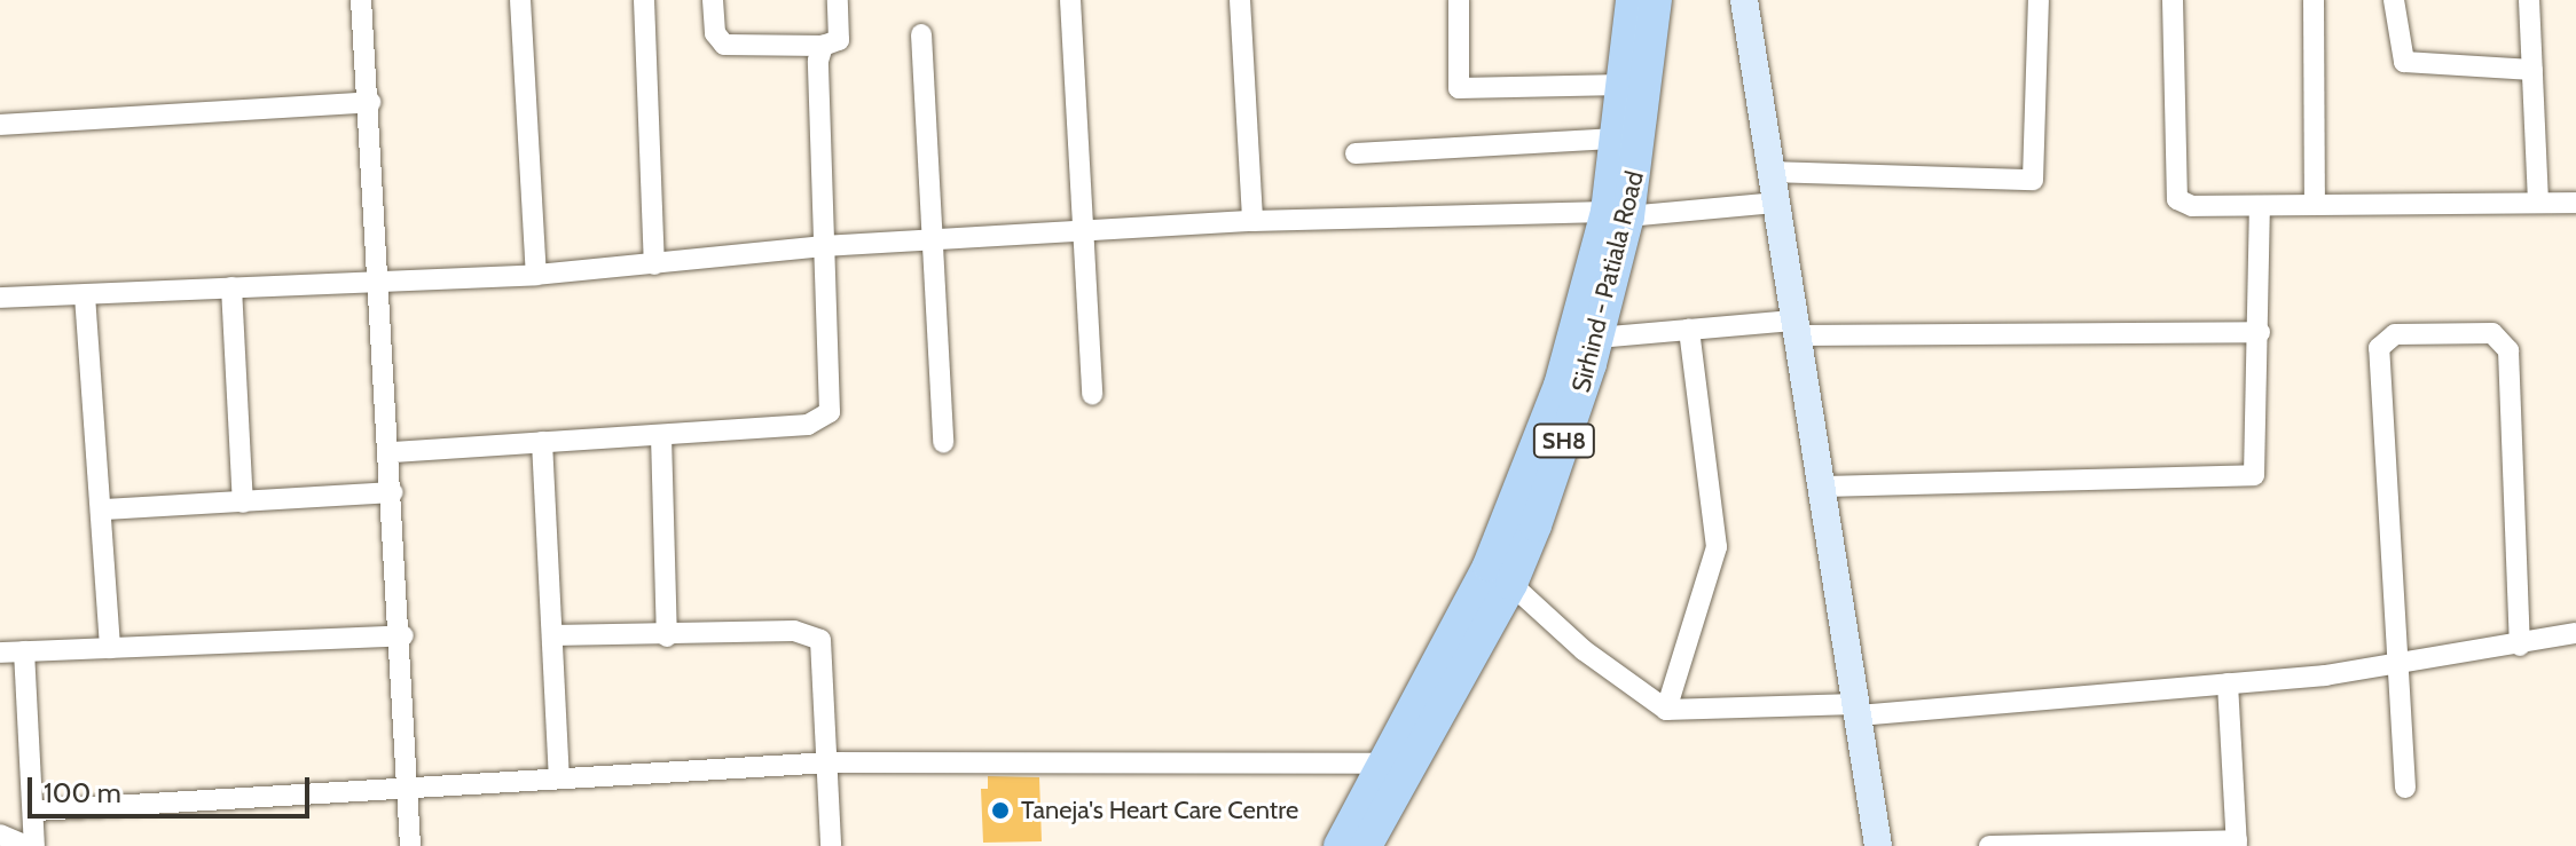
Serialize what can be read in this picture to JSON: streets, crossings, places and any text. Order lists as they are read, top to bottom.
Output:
{
  "streets": {
    "main road": ["Sirhind - Patiala Road", "SH8"]
  },
  "places": ["Taneja's Heart Care Centre"],
  "scale_bar": "100 m"
}
